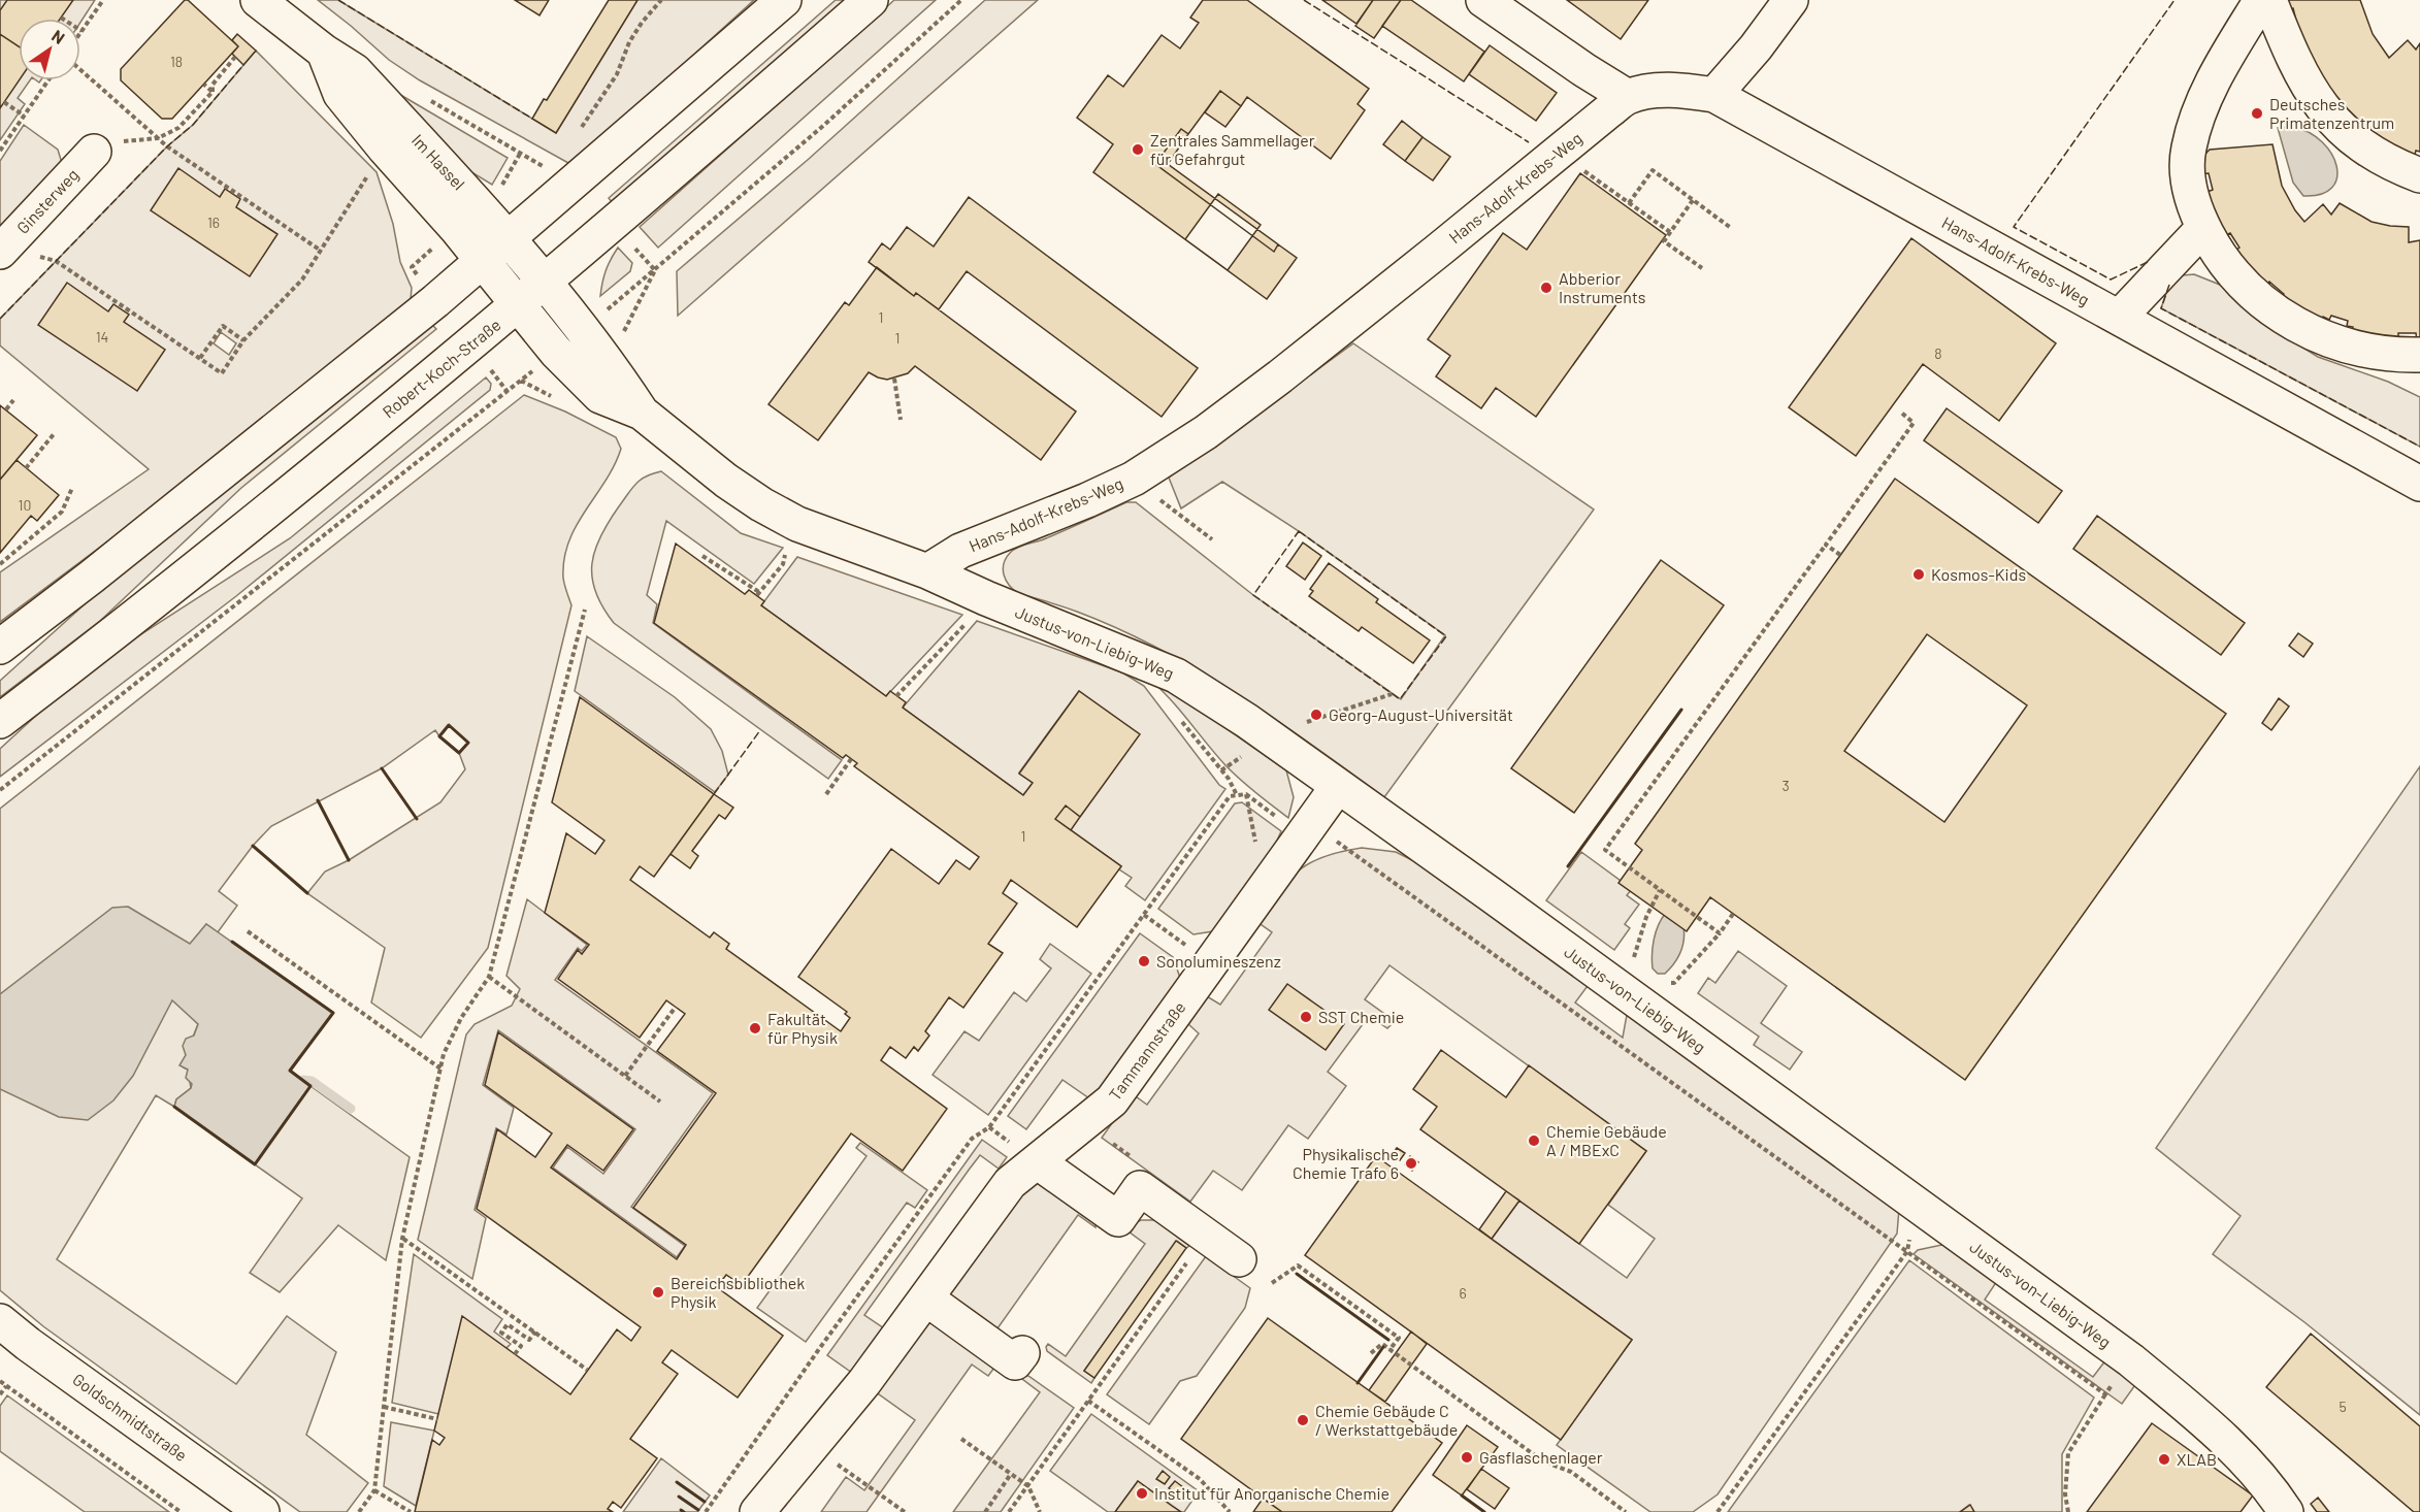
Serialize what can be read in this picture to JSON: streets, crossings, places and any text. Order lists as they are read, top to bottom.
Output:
{
  "streets": {
    "street": [
      "Im Hassel",
      "Hans-Adolf-Krebs-Weg",
      "Ginsterweg",
      "Robert-Koch-Straße",
      "Justus-von-Liebig-Weg",
      "Tammannstraße",
      "Goldschmidtstraße"
    ]
  },
  "crossings": [
    ["Im Hassel", "Robert-Koch-Straße"],
    ["Hans-Adolf-Krebs-Weg", "Justus-von-Liebig-Weg"],
    ["Justus-von-Liebig-Weg", "Tammannstraße"]
  ],
  "places": [
    "Deutsches Primatenzentrum",
    "Zentrales Sammellager für Gefahrgut",
    "Abberior Instruments",
    "Kosmos-Kids",
    "Georg-August-Universität",
    "Sonolumineszenz",
    "SST Chemie",
    "Fakultät für Physik",
    "Chemie Gebäude A / MBExC",
    "Physikalische Chemie Trafo 6",
    "Bereichsbibliothek Physik",
    "Chemie Gebäude C / Werkstattgebäude",
    "Gasflaschenlager",
    "XLAB",
    "Institut für Anorganische Chemie"
  ],
  "house_numbers": [
    "18",
    "16",
    "1",
    "14",
    "1",
    "8",
    "10",
    "3",
    "1",
    "6",
    "5"
  ],
  "north": "top right"
}
